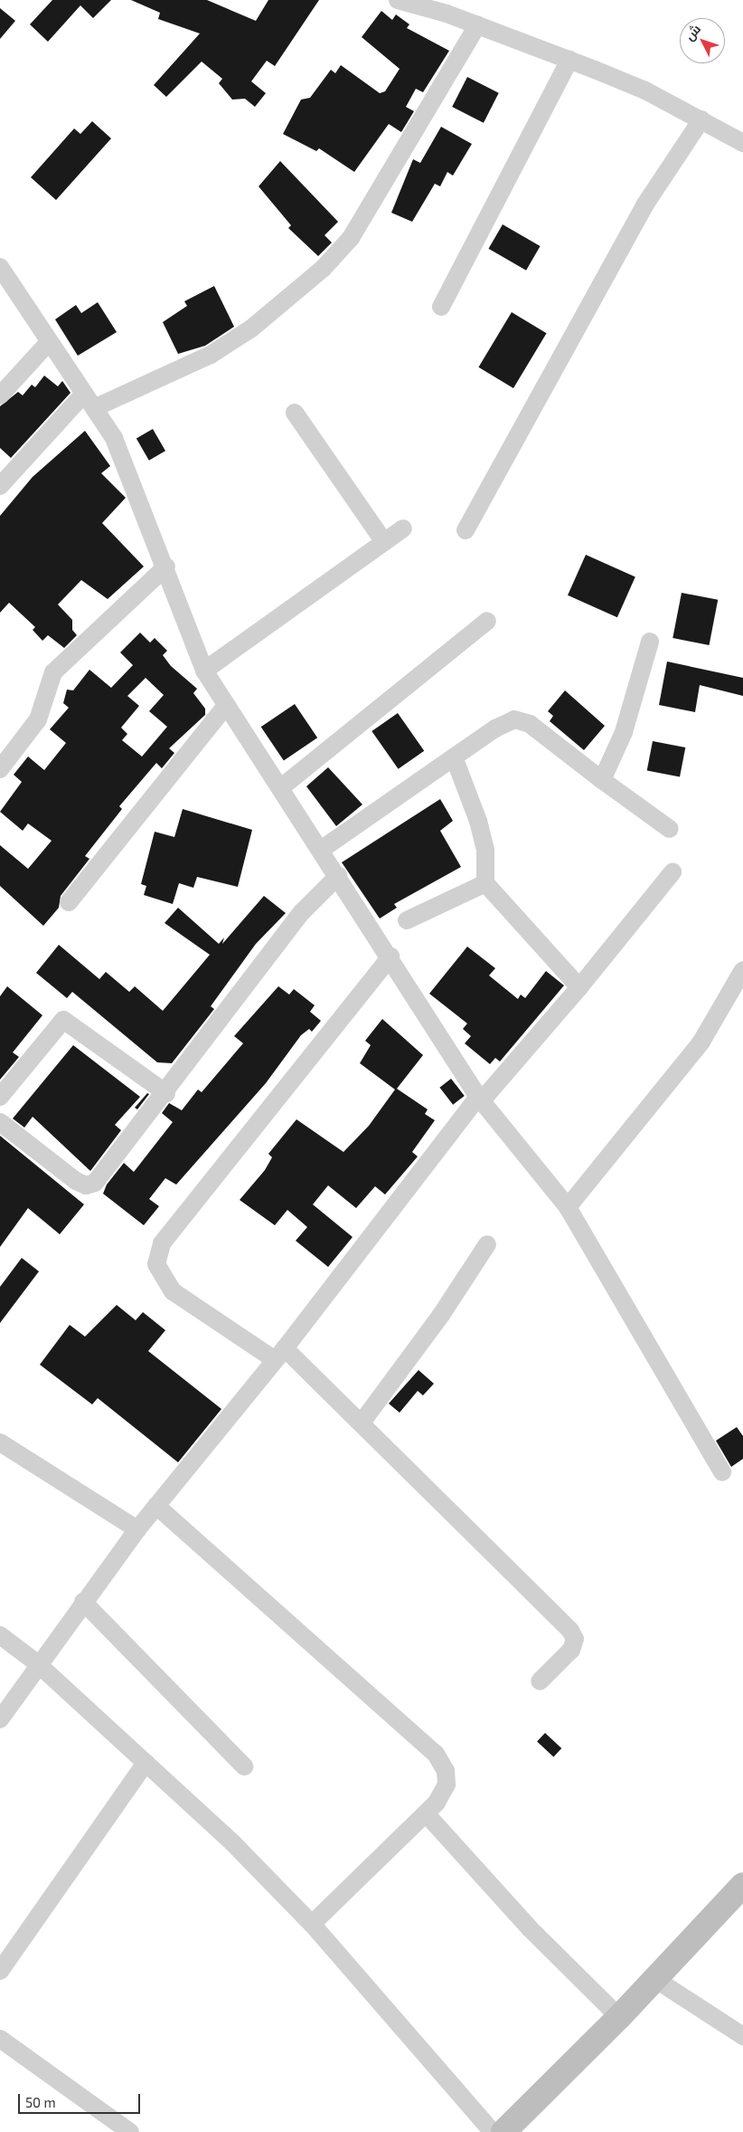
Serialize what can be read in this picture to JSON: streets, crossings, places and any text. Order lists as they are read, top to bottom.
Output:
{
  "scale_bar": "50 m",
  "north": "top left"
}
